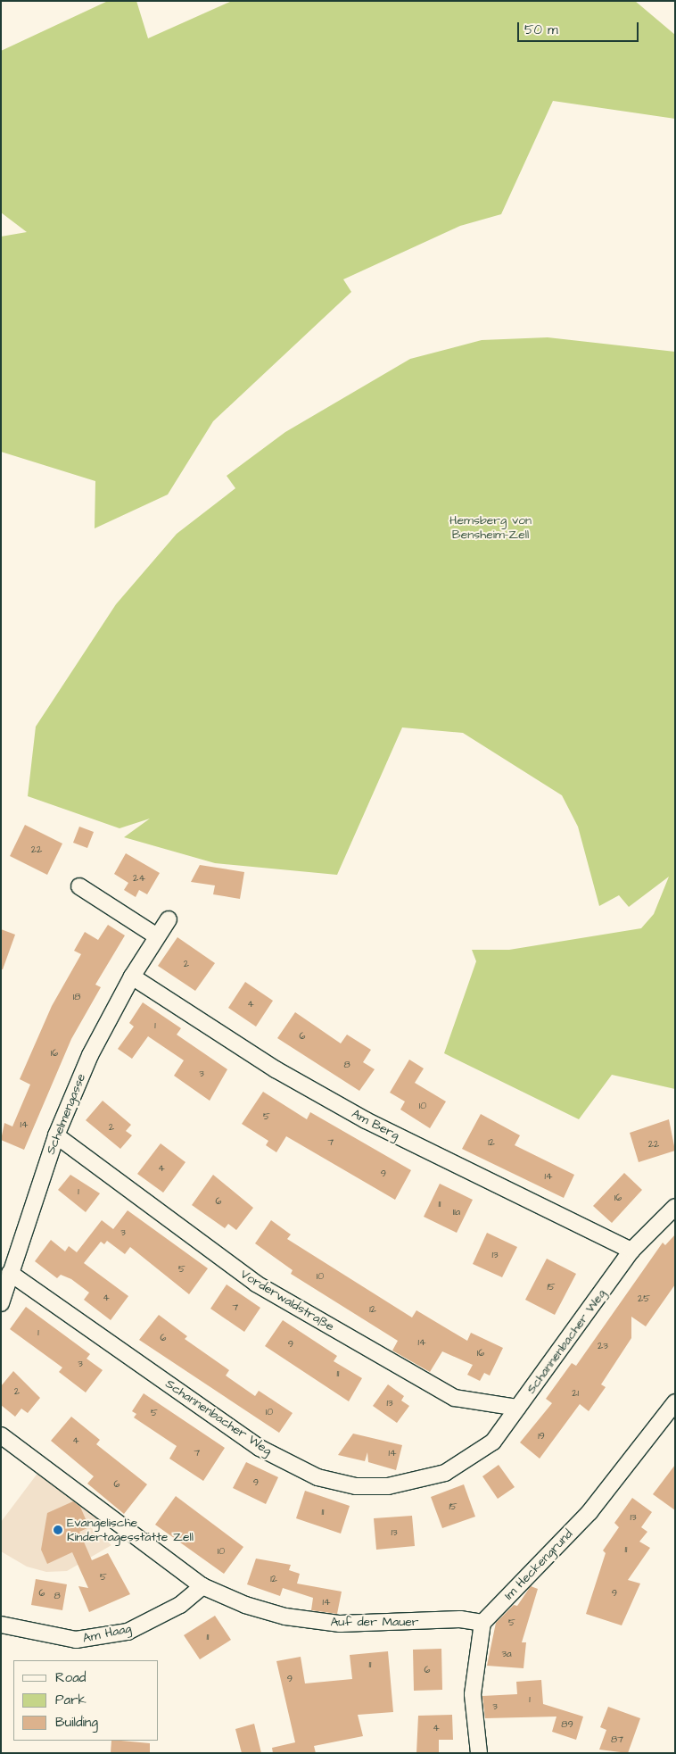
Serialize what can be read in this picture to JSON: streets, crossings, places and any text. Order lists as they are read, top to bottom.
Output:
{
  "streets": {
    "street": [
      "Schelmengasse",
      "Am Berg",
      "Vorderwaldstraße",
      "Schannenbacher Weg",
      "Im Heckengrund",
      "Auf der Mauer",
      "Am Haag"
    ]
  },
  "crossings": [
    ["Schelmengasse", "Am Berg"],
    ["Schelmengasse", "Vorderwaldstraße"],
    ["Schelmengasse", "Schannenbacher Weg"],
    ["Am Berg", "Schannenbacher Weg"],
    ["Vorderwaldstraße", "Schannenbacher Weg"],
    ["Im Heckengrund", "Auf der Mauer"],
    ["Auf der Mauer", "Am Haag"]
  ],
  "parks": ["Hemsberg von Bensheim-Zell"],
  "places": ["Evangelische Kindertagesstätte Zell"],
  "house_numbers": [
    "22",
    "24",
    "2",
    "18",
    "4",
    "1",
    "6",
    "16",
    "8",
    "3",
    "10",
    "5",
    "14",
    "2",
    "7",
    "12",
    "22",
    "4",
    "9",
    "14",
    "1",
    "16",
    "6",
    "11",
    "11a",
    "3",
    "13",
    "5",
    "10",
    "15",
    "4",
    "25",
    "7",
    "12",
    "1",
    "6",
    "14",
    "9",
    "23",
    "16",
    "3",
    "11",
    "2",
    "21",
    "13",
    "10",
    "5",
    "19",
    "4",
    "7",
    "14",
    "9",
    "6",
    "15",
    "11",
    "13",
    "13",
    "11",
    "10",
    "5",
    "12",
    "6",
    "9",
    "8",
    "14",
    "5",
    "11",
    "3a",
    "11",
    "6",
    "9",
    "1",
    "3",
    "89",
    "4",
    "87"
  ],
  "legend": ["Road", "Park", "Building"],
  "scale_bar": "50 m"
}
